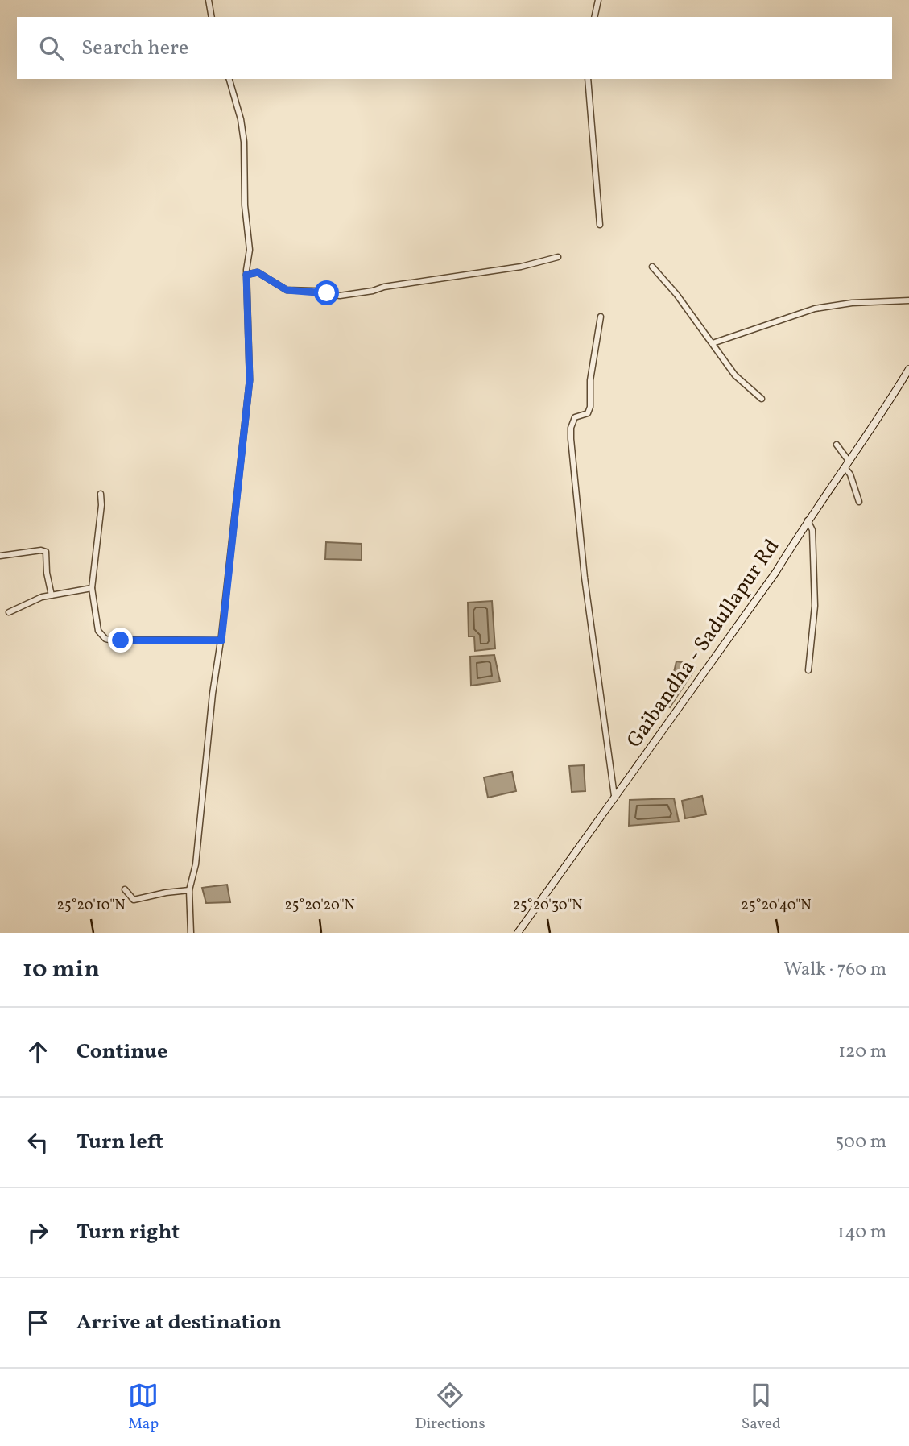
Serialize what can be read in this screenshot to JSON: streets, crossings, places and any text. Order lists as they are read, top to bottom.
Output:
{
  "streets": {
    "main road": ["Gaibandha - Sadullapur Rd"]
  },
  "page": {
    "search": "Search here",
    "heading": ["10 min", "Walk · 760 m"],
    "list": [
      ["Continue", "120 m"],
      ["Turn left", "500 m"],
      ["Turn right", "140 m"],
      "Arrive at destination"
    ],
    "nav": ["Map", "Directions", "Saved"]
  },
  "coordinates": [
    "25°20'10\"N",
    "25°20'20\"N",
    "25°20'30\"N",
    "25°20'40\"N"
  ]
}
